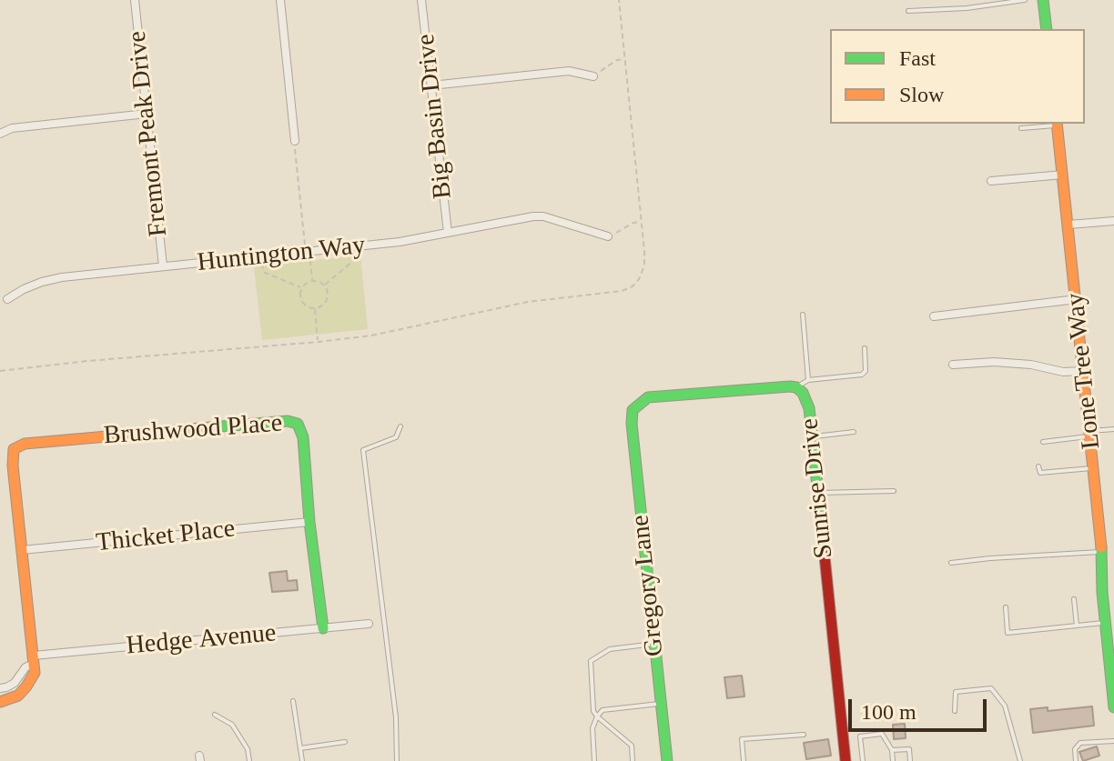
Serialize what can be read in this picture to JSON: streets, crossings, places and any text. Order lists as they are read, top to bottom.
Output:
{
  "streets": {
    "street": [
      "Big Basin Drive",
      "Fremont Peak Drive",
      "Huntington Way",
      "Lone Tree Way",
      "Brushwood Place",
      "Sunrise Drive",
      "Thicket Place",
      "Gregory Lane",
      "Hedge Avenue"
    ]
  },
  "crossings": [
    ["Big Basin Drive", "Huntington Way"],
    ["Fremont Peak Drive", "Huntington Way"],
    ["Brushwood Place", "Thicket Place"],
    ["Brushwood Place", "Hedge Avenue"],
    ["Sunrise Drive", "Gregory Lane"]
  ],
  "legend": ["Fast", "Slow"],
  "scale_bar": "100 m"
}
